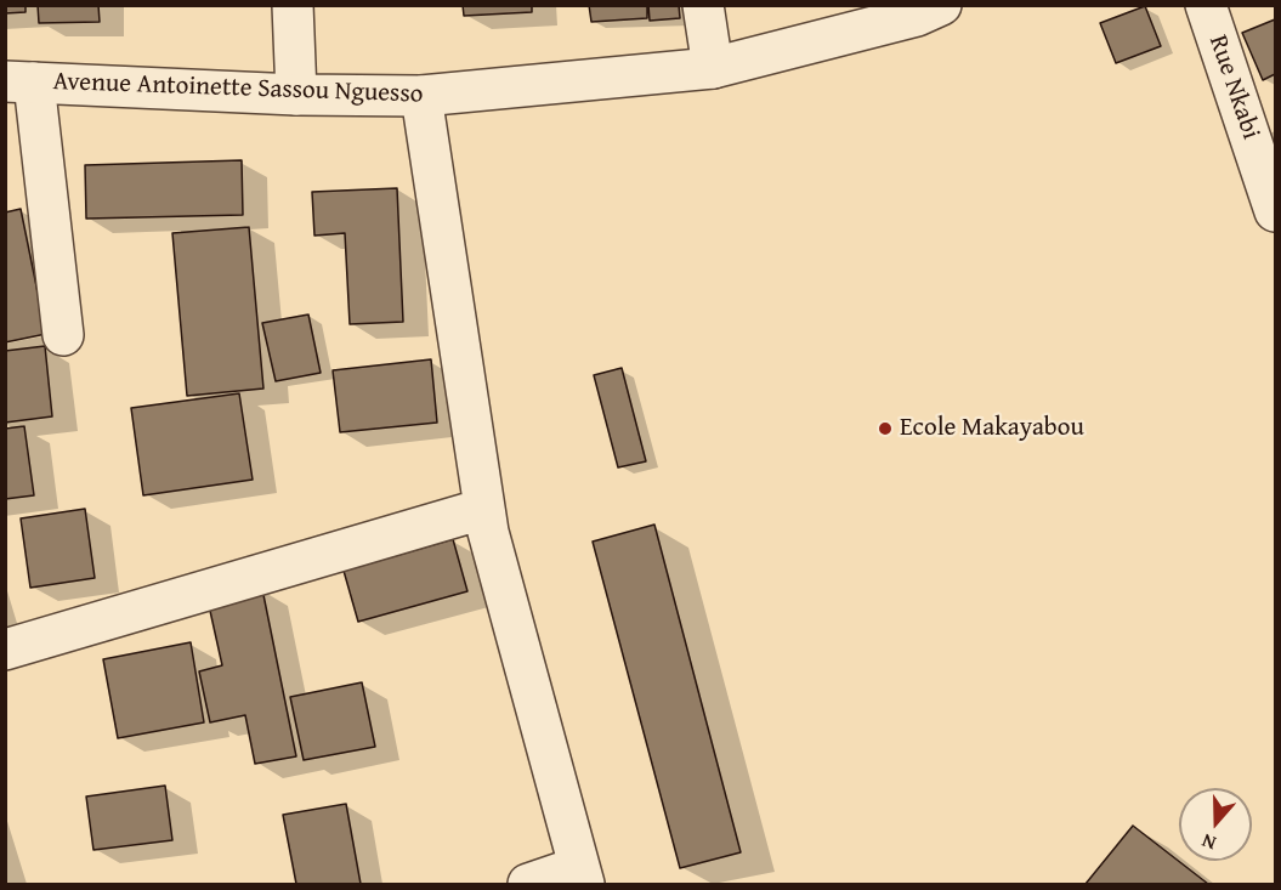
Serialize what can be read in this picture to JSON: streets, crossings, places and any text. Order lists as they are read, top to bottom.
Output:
{
  "streets": {
    "street": ["Rue Nkabi", "Avenue Antoinette Sassou Nguesso"]
  },
  "places": ["Ecole Makayabou"],
  "north": "bottom"
}
